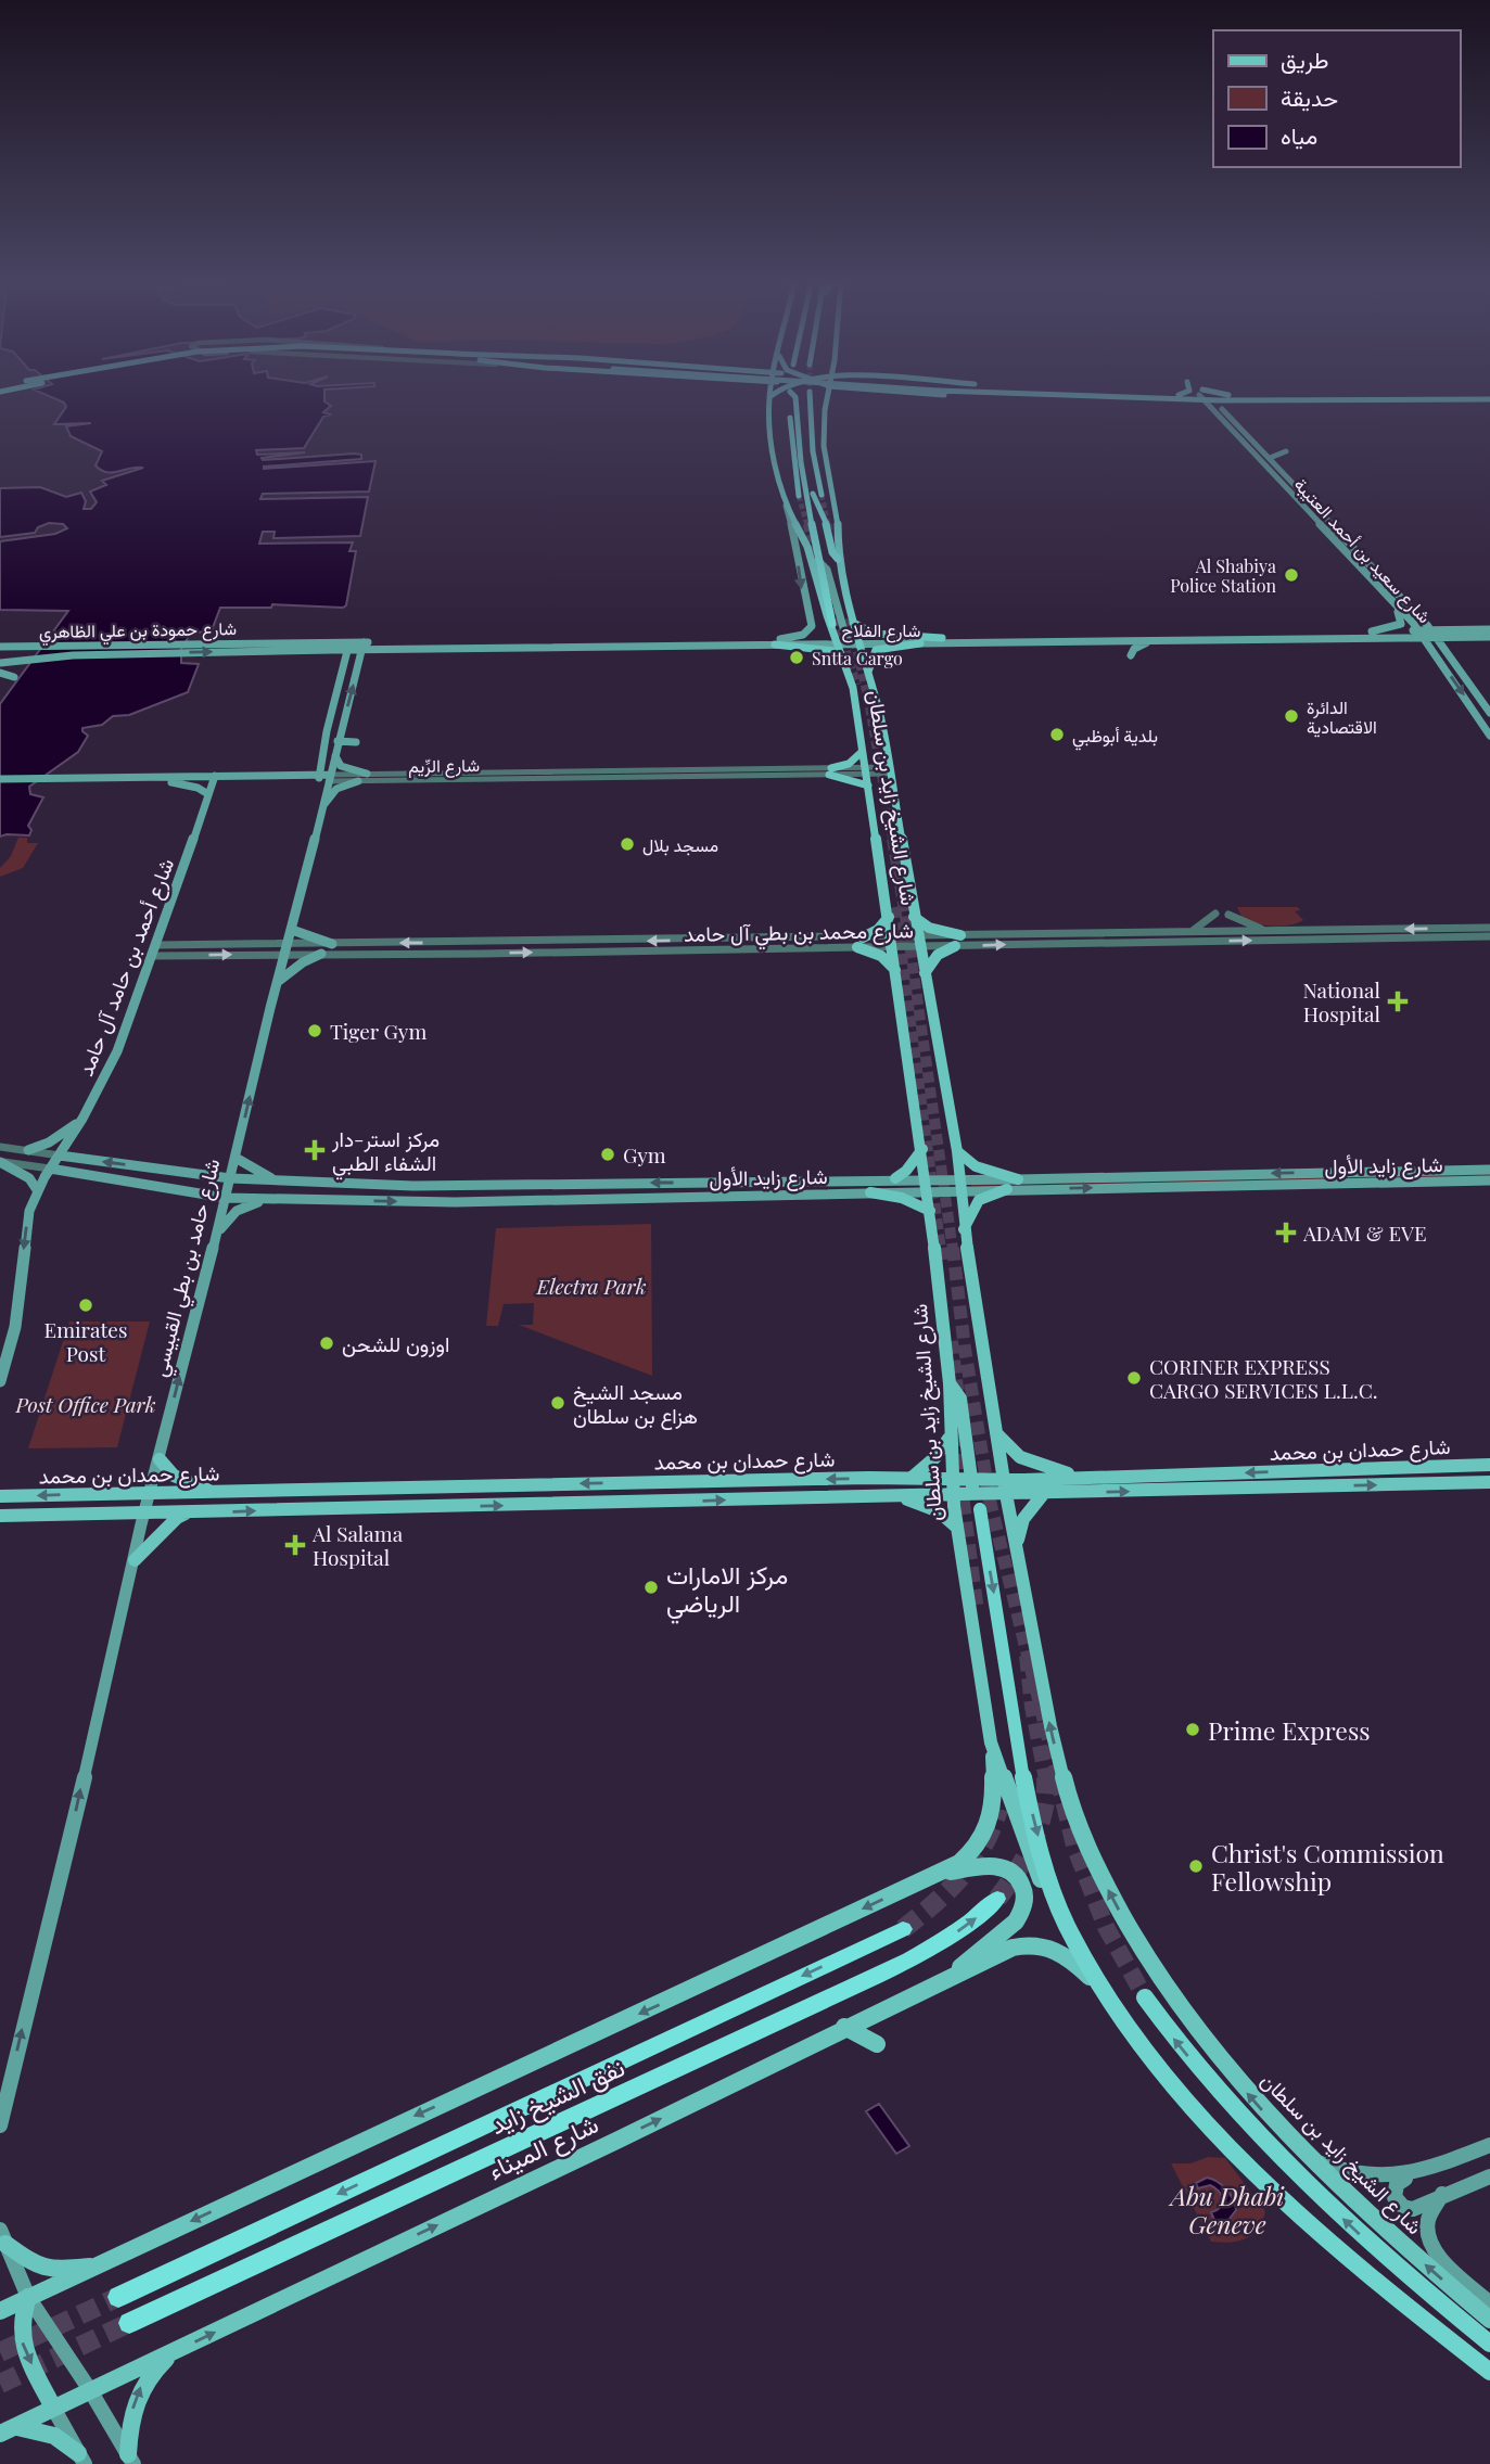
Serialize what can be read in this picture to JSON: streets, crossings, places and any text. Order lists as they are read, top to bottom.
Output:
{
  "streets": {
    "highway": ["شارع الشيخ زايد بن سلطان", "نفق الشيخ زايد"],
    "main road": [
      "شارع سعيد بن أحمد العتيبة",
      "شارع حمودة بن علي الظاهري",
      "شارع الفلاح",
      "شارع الرِّيم",
      "شارع أحمد بن حامد آل حامد",
      "شارع زايد الأول",
      "شارع حامد بن بطي القبيسي",
      "شارع حمدان بن محمد",
      "شارع الميناء"
    ],
    "street": ["شارع محمد بن بطي آل حامد"]
  },
  "crossings": [
    ["شارع سعيد بن أحمد العتيبة", "شارع الفلاح"],
    ["شارع حمودة بن علي الظاهري", "شارع الفلاح"],
    ["شارع الفلاح", "شارع الشيخ زايد بن سلطان"],
    ["شارع الفلاح", "شارع حامد بن بطي القبيسي"],
    ["شارع الرِّيم", "شارع الشيخ زايد بن سلطان"],
    ["شارع الرِّيم", "شارع أحمد بن حامد آل حامد"],
    ["شارع الرِّيم", "شارع حامد بن بطي القبيسي"],
    ["شارع الشيخ زايد بن سلطان", "شارع محمد بن بطي آل حامد"],
    ["شارع الشيخ زايد بن سلطان", "شارع زايد الأول"],
    ["شارع الشيخ زايد بن سلطان", "شارع حمدان بن محمد"],
    ["شارع الشيخ زايد بن سلطان", "شارع الميناء"],
    ["شارع محمد بن بطي آل حامد", "شارع أحمد بن حامد آل حامد"],
    ["شارع محمد بن بطي آل حامد", "شارع حامد بن بطي القبيسي"],
    ["شارع أحمد بن حامد آل حامد", "شارع زايد الأول"],
    ["شارع زايد الأول", "شارع حامد بن بطي القبيسي"],
    ["شارع حامد بن بطي القبيسي", "شارع حمدان بن محمد"]
  ],
  "one_way": ["شارع حامد بن بطي القبيسي", "شارع الميناء"],
  "parks": ["Electra Park", "Post Office Park", "Abu Dhabi Geneve"],
  "places": {
    "other": [
      "Al Shabiya Police Station",
      "Sntta Cargo",
      "الدائرة الاقتصادية",
      "بلدية أبوظبي",
      "مسجد بلال",
      "Tiger Gym",
      "Gym",
      "Emirates Post",
      "اوزون للشحن",
      "CORINER EXPRESS CARGO SERVICES L.L.C.",
      "مسجد الشيخ هزاع بن سلطان",
      "مركز الامارات الرياضي",
      "Prime Express",
      "Christ's Commission Fellowship"
    ],
    "health": [
      "National Hospital",
      "مركز استر-دار الشفاء الطبي",
      "ADAM & EVE",
      "Al Salama Hospital"
    ]
  },
  "legend": ["طريق", "حديقة", "مياه"]
}
